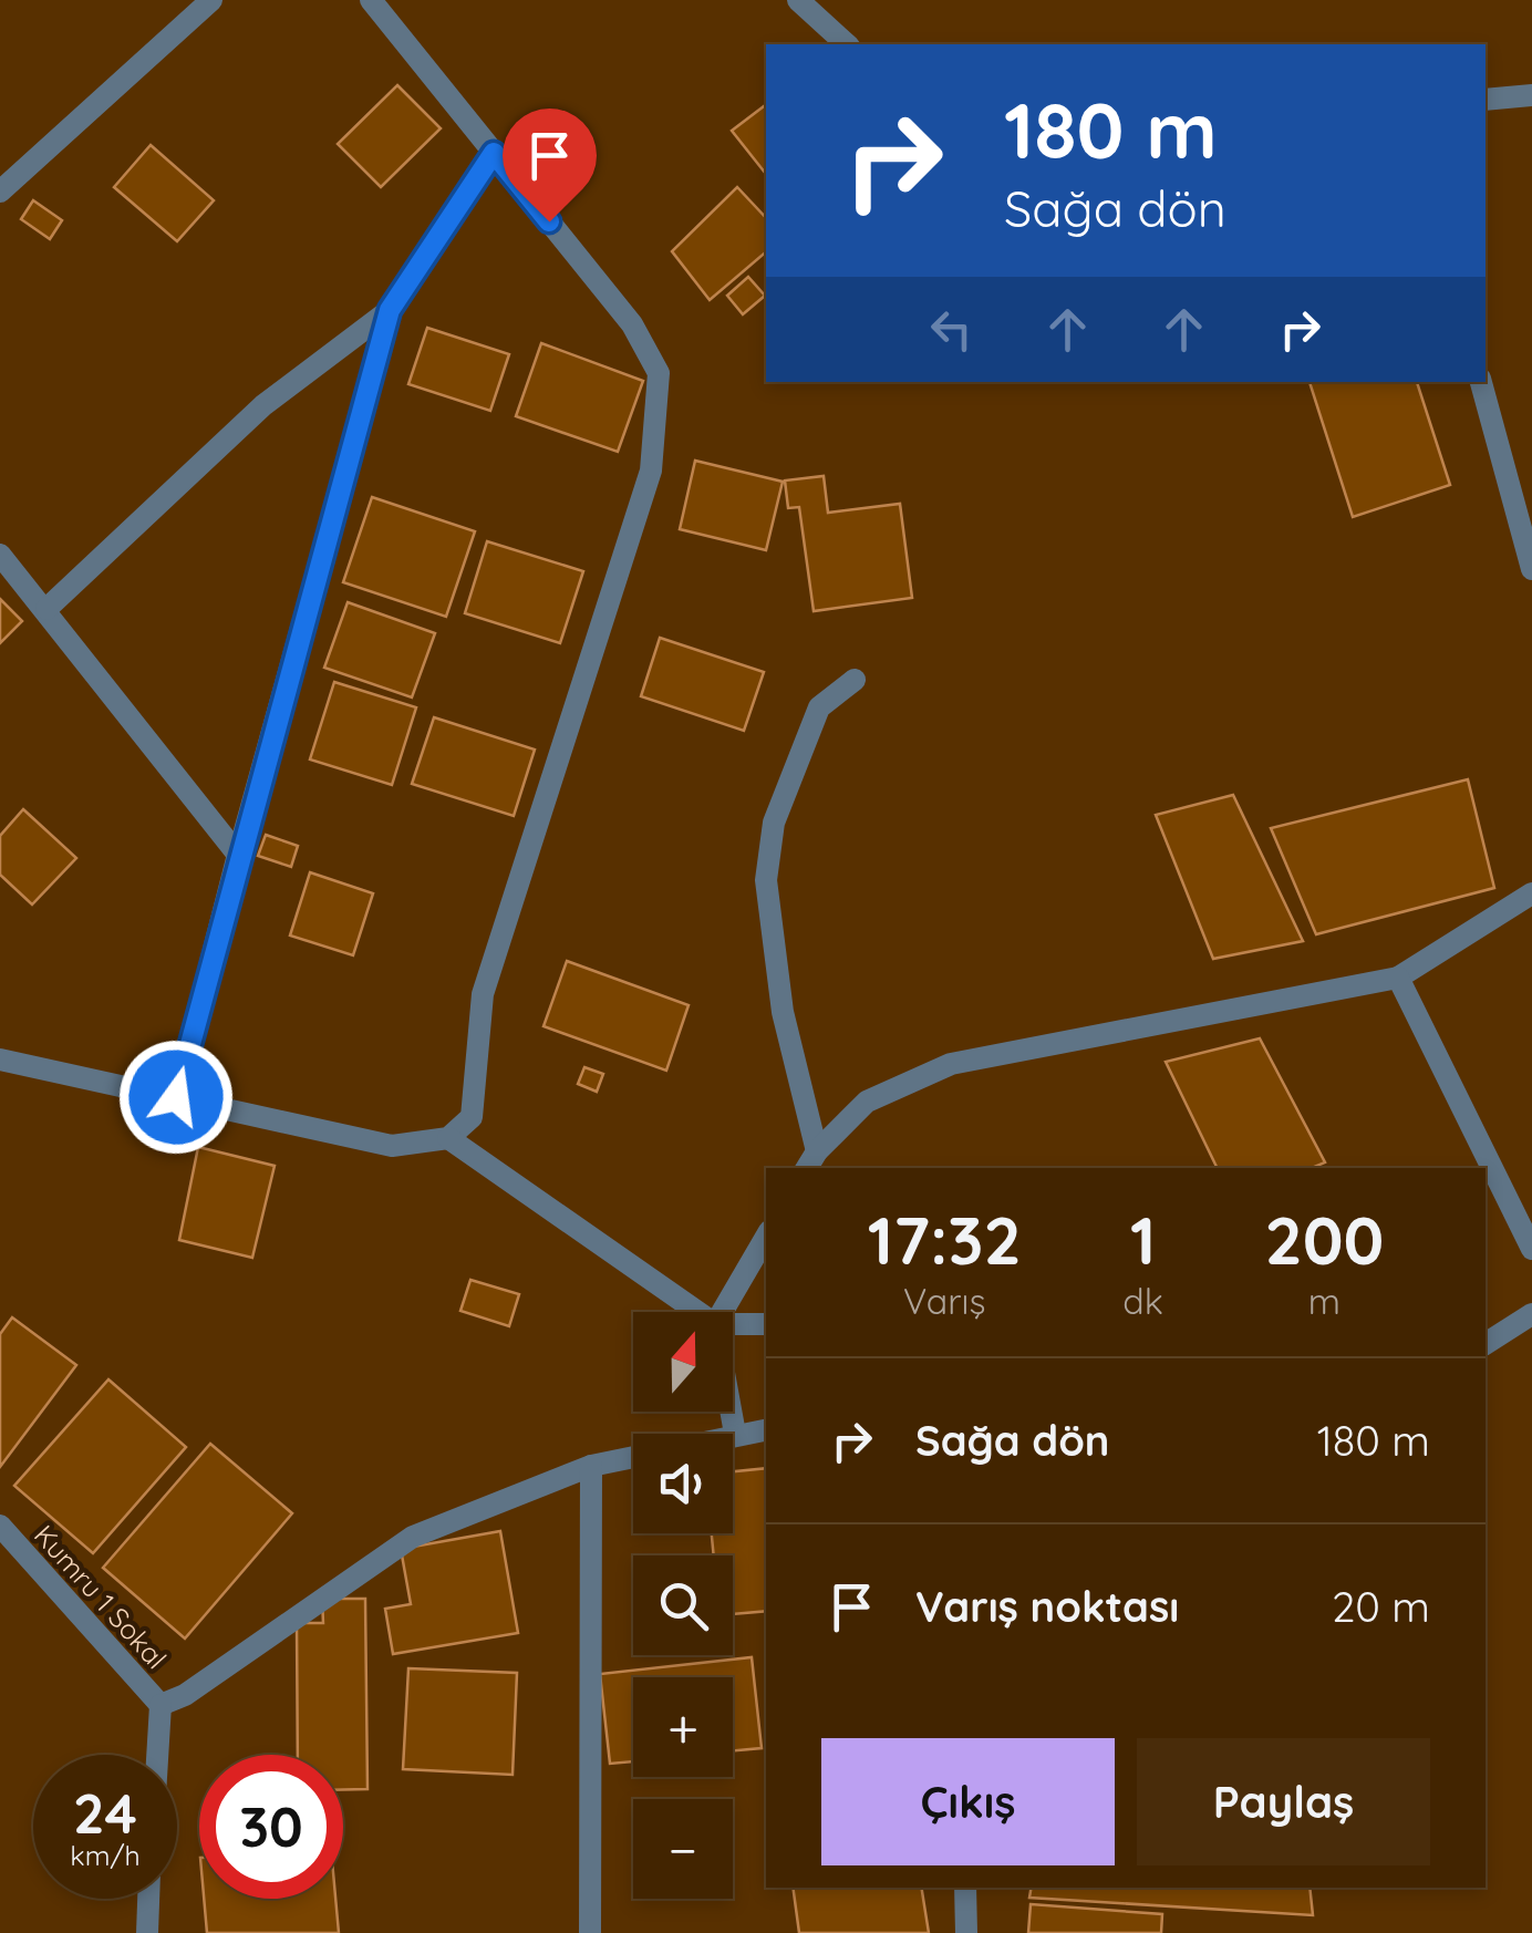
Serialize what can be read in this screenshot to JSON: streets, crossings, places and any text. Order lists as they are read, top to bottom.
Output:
{
  "streets": {
    "street": ["Kumru 1 Sokal"]
  },
  "north": "top",
  "page": {
    "turn": ["180 m", "Sağa dön"],
    "eta": [
      "17:32",
      "Varış",
      "1",
      "dk",
      "200",
      "m"
    ],
    "map_buttons": ["+", "−"],
    "list": [
      {
        "name": "Sağa dön",
        "value": "180 m"
      },
      {
        "name": "Varış noktası",
        "value": "20 m"
      }
    ],
    "buttons": ["Çıkış", "Paylaş"],
    "speed": "24 km/h",
    "limit": "30"
  }
}
